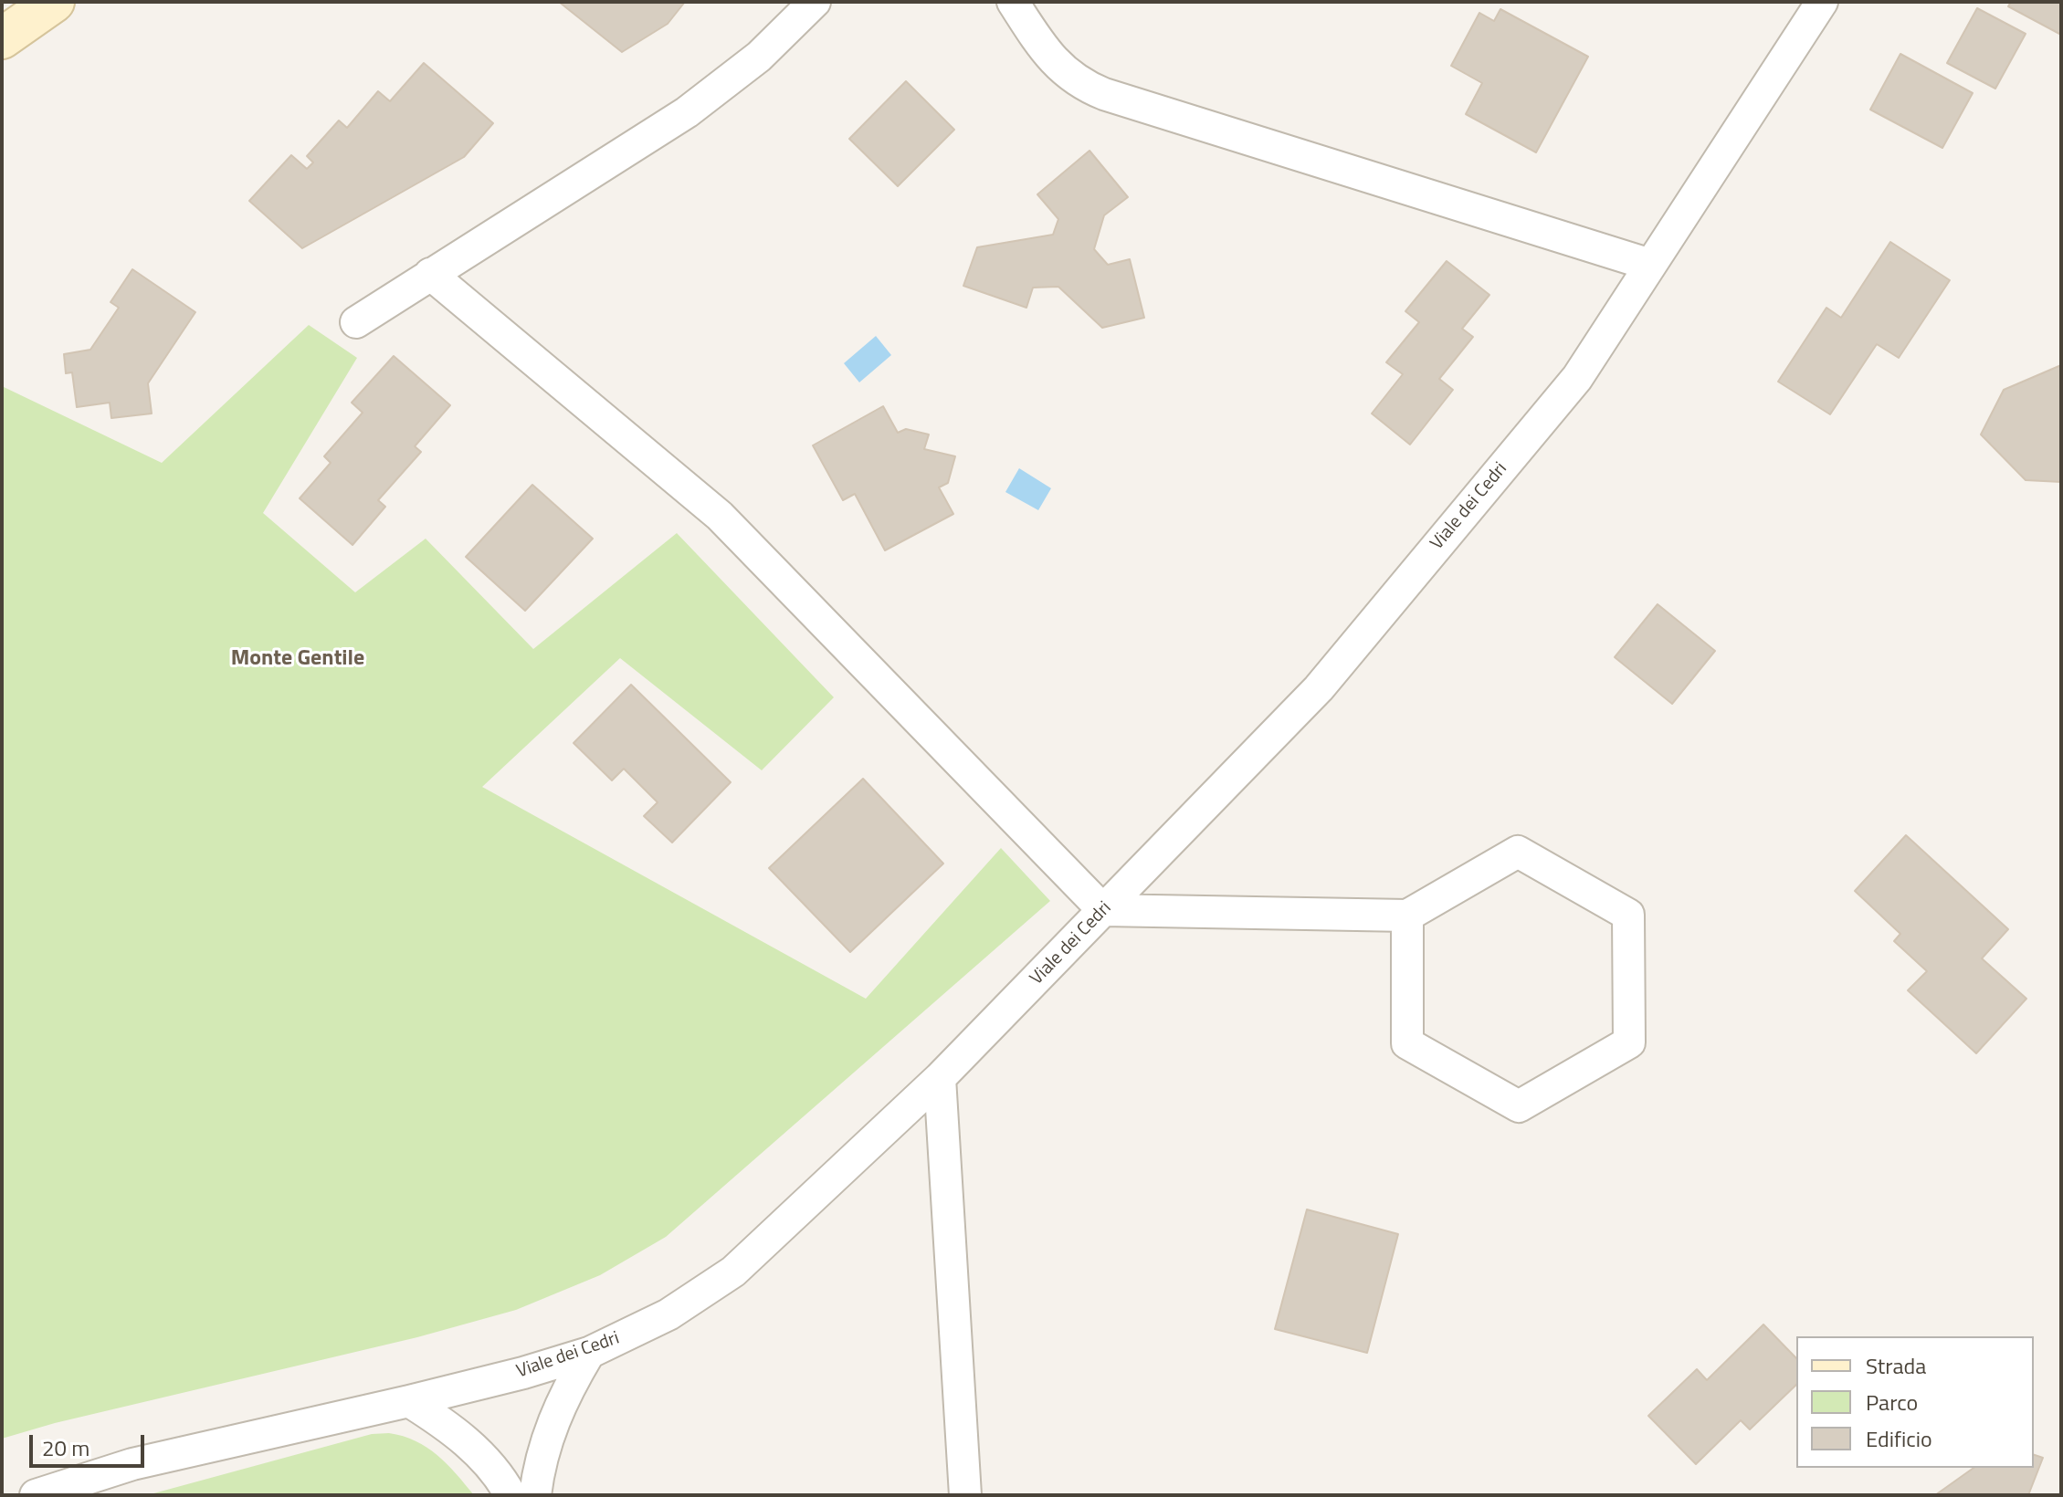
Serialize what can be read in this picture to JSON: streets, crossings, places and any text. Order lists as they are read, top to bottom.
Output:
{
  "streets": {
    "street": ["Viale dei Cedri"]
  },
  "districts": ["Monte Gentile"],
  "legend": ["Strada", "Parco", "Edificio"],
  "scale_bar": "20 m"
}
